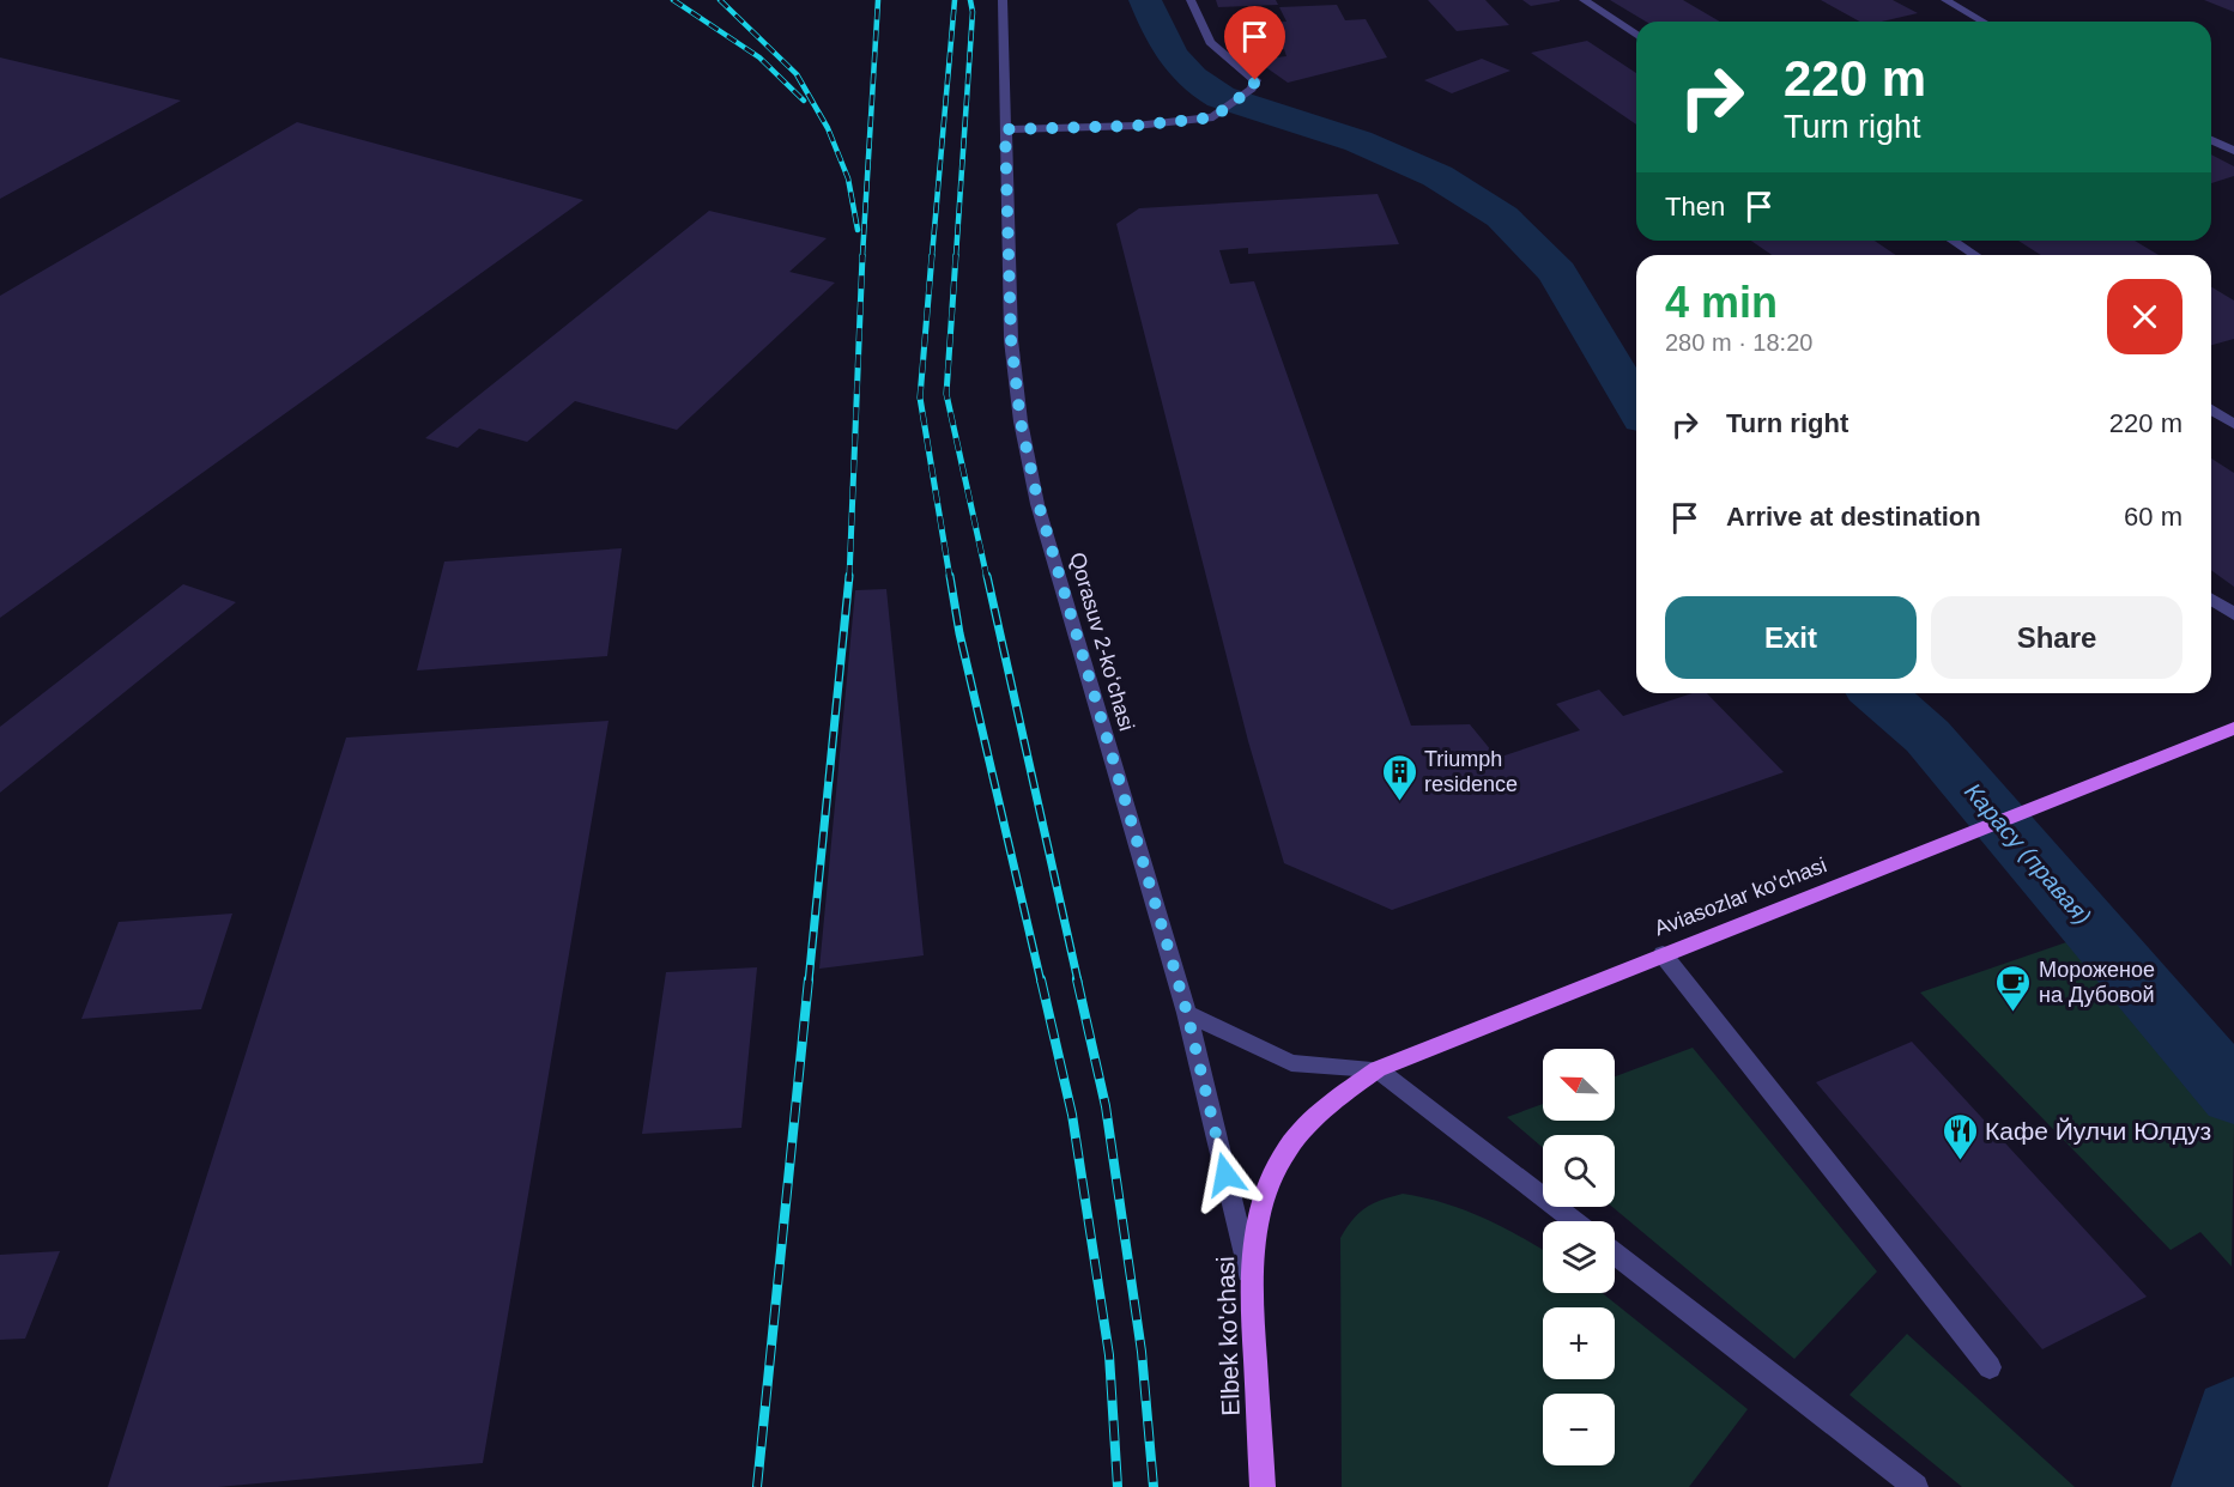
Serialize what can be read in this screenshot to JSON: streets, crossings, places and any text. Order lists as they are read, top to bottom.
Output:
{
  "streets": {
    "main road": ["Aviasozlar ko'chasi", "Elbek ko'chasi"],
    "street": ["Qorasuv 2-koʻchasi"]
  },
  "crossings": [
    ["Qorasuv 2-koʻchasi", "Elbek ko'chasi"],
    ["Aviasozlar ko'chasi", "Elbek ko'chasi"]
  ],
  "water": ["Карасу (правая)"],
  "places": {
    "building": ["Triumph residence"],
    "cafe": ["Мороженое на Дубовой"],
    "restaurant": ["Кафе Йулчи Юлдуз"]
  },
  "north": "top left",
  "page": {
    "turn": ["220 m", "Turn right"],
    "then": "Then",
    "heading": ["4 min", "280 m · 18:20"],
    "list": [
      {
        "name": "Turn right",
        "value": "220 m"
      },
      {
        "name": "Arrive at destination",
        "value": "60 m"
      }
    ],
    "buttons": ["Exit", "Share"],
    "map_buttons": ["+", "−"]
  }
}
